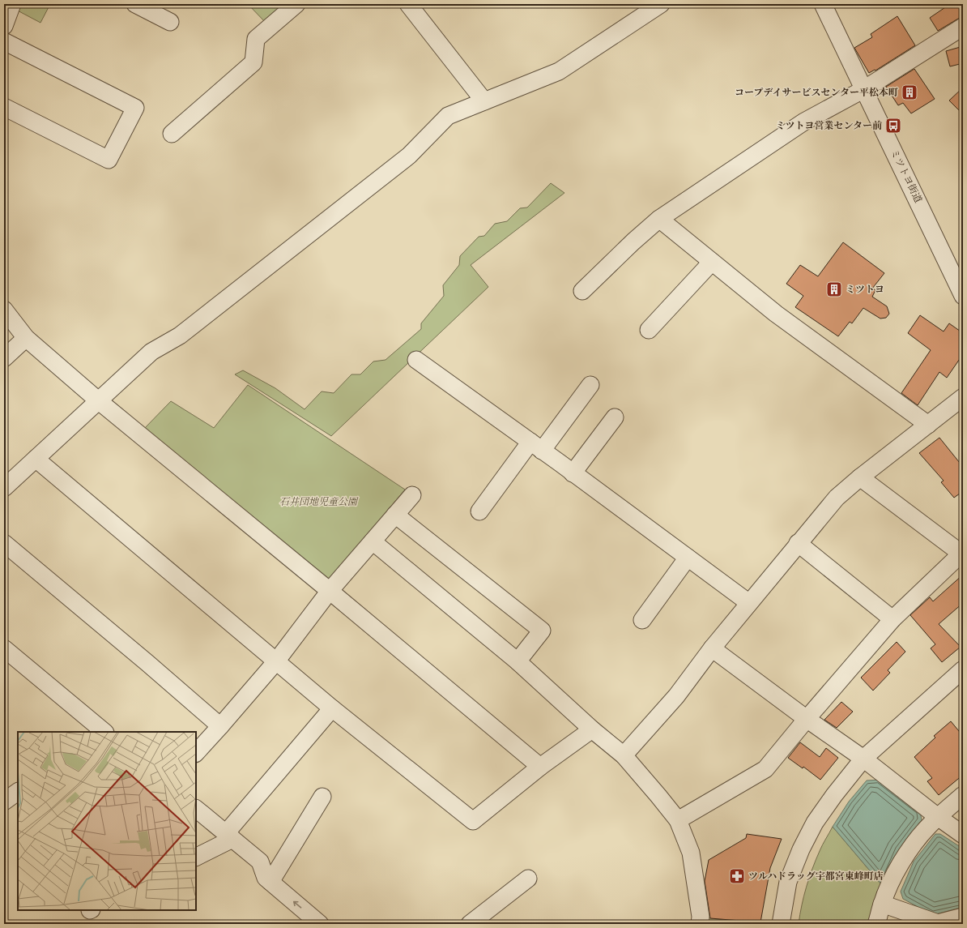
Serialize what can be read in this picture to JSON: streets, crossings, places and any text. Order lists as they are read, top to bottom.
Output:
{
  "streets": {
    "street": ["ミツトヨ街道"]
  },
  "parks": ["石井団地児童公園"],
  "places": {
    "building": ["コープデイサービスセンター平松本町", "ミツトヨ"],
    "bus stop": ["ミツトヨ営業センター前"],
    "pharmacy": ["ツルハドラッグ宇都宮東峰町店"]
  }
}
